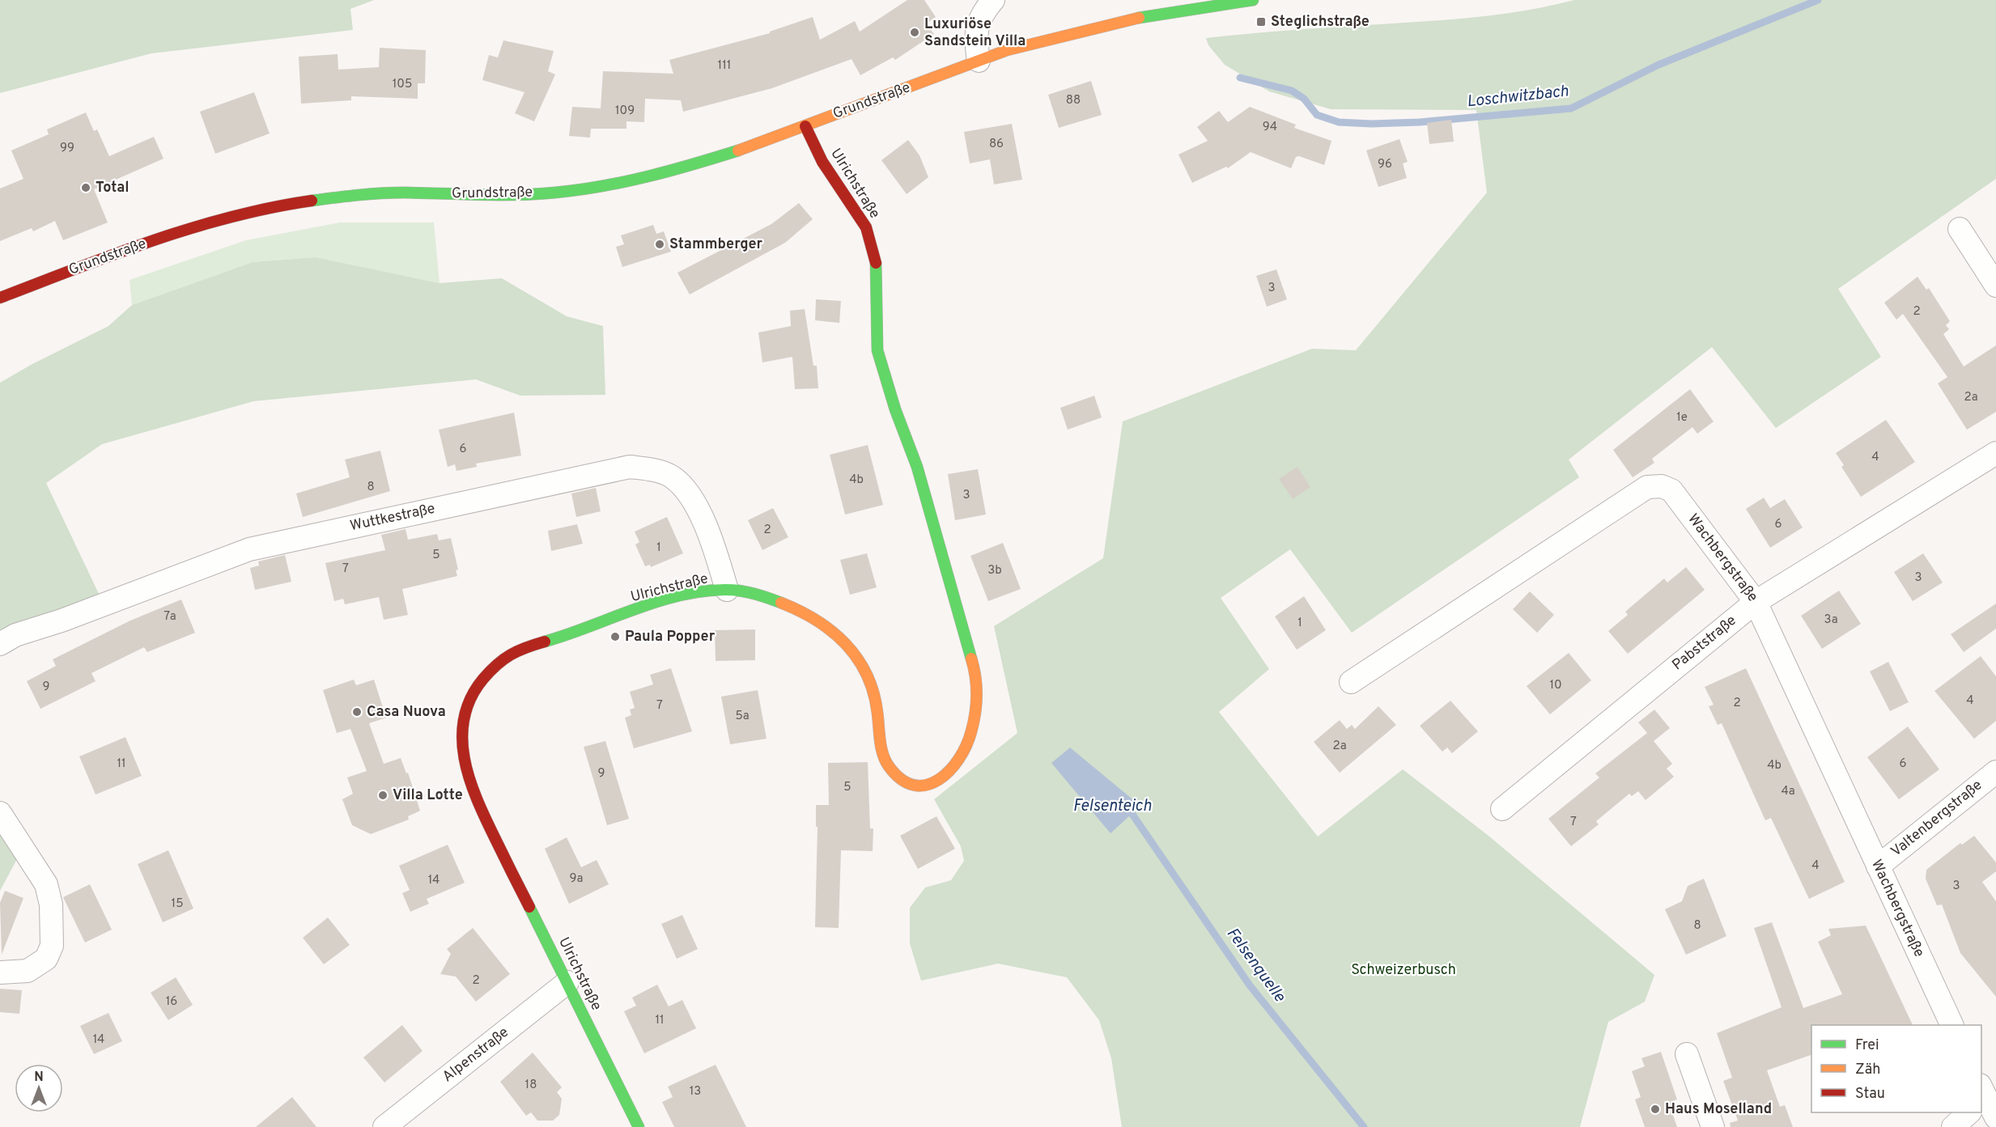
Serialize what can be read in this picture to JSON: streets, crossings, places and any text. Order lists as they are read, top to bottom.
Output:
{
  "streets": {
    "street": [
      "Grundstraße",
      "Ulrichstraße",
      "Wuttkestraße",
      "Wachbergstraße",
      "Pabststraße",
      "Valtenbergstraße",
      "Alpenstraße"
    ]
  },
  "crossings": [
    ["Grundstraße", "Ulrichstraße"],
    ["Ulrichstraße", "Wuttkestraße"],
    ["Ulrichstraße", "Alpenstraße"],
    ["Wachbergstraße", "Pabststraße"],
    ["Wachbergstraße", "Valtenbergstraße"]
  ],
  "water": ["Loschwitzbach", "Felsenteich", "Felsenquelle"],
  "parks": ["Schweizerbusch"],
  "places": {
    "transit": ["Steglichstraße"],
    "other": [
      "Luxuriöse Sandstein Villa",
      "Total",
      "Stammberger",
      "Paula Popper",
      "Casa Nuova",
      "Villa Lotte",
      "Haus Moselland"
    ]
  },
  "house_numbers": [
    "111",
    "105",
    "88",
    "109",
    "94",
    "86",
    "99",
    "96",
    "3",
    "2",
    "2a",
    "1e",
    "6",
    "4",
    "4b",
    "8",
    "3",
    "6",
    "2",
    "1",
    "5",
    "7",
    "3b",
    "3",
    "7a",
    "3a",
    "1",
    "10",
    "9",
    "4",
    "2",
    "7",
    "5a",
    "2a",
    "11",
    "6",
    "4b",
    "9",
    "5",
    "4a",
    "7",
    "4",
    "9a",
    "14",
    "3",
    "15",
    "8",
    "2",
    "16",
    "11",
    "14",
    "18",
    "13"
  ],
  "legend": ["Frei", "Zäh", "Stau"],
  "north": "top"
}
